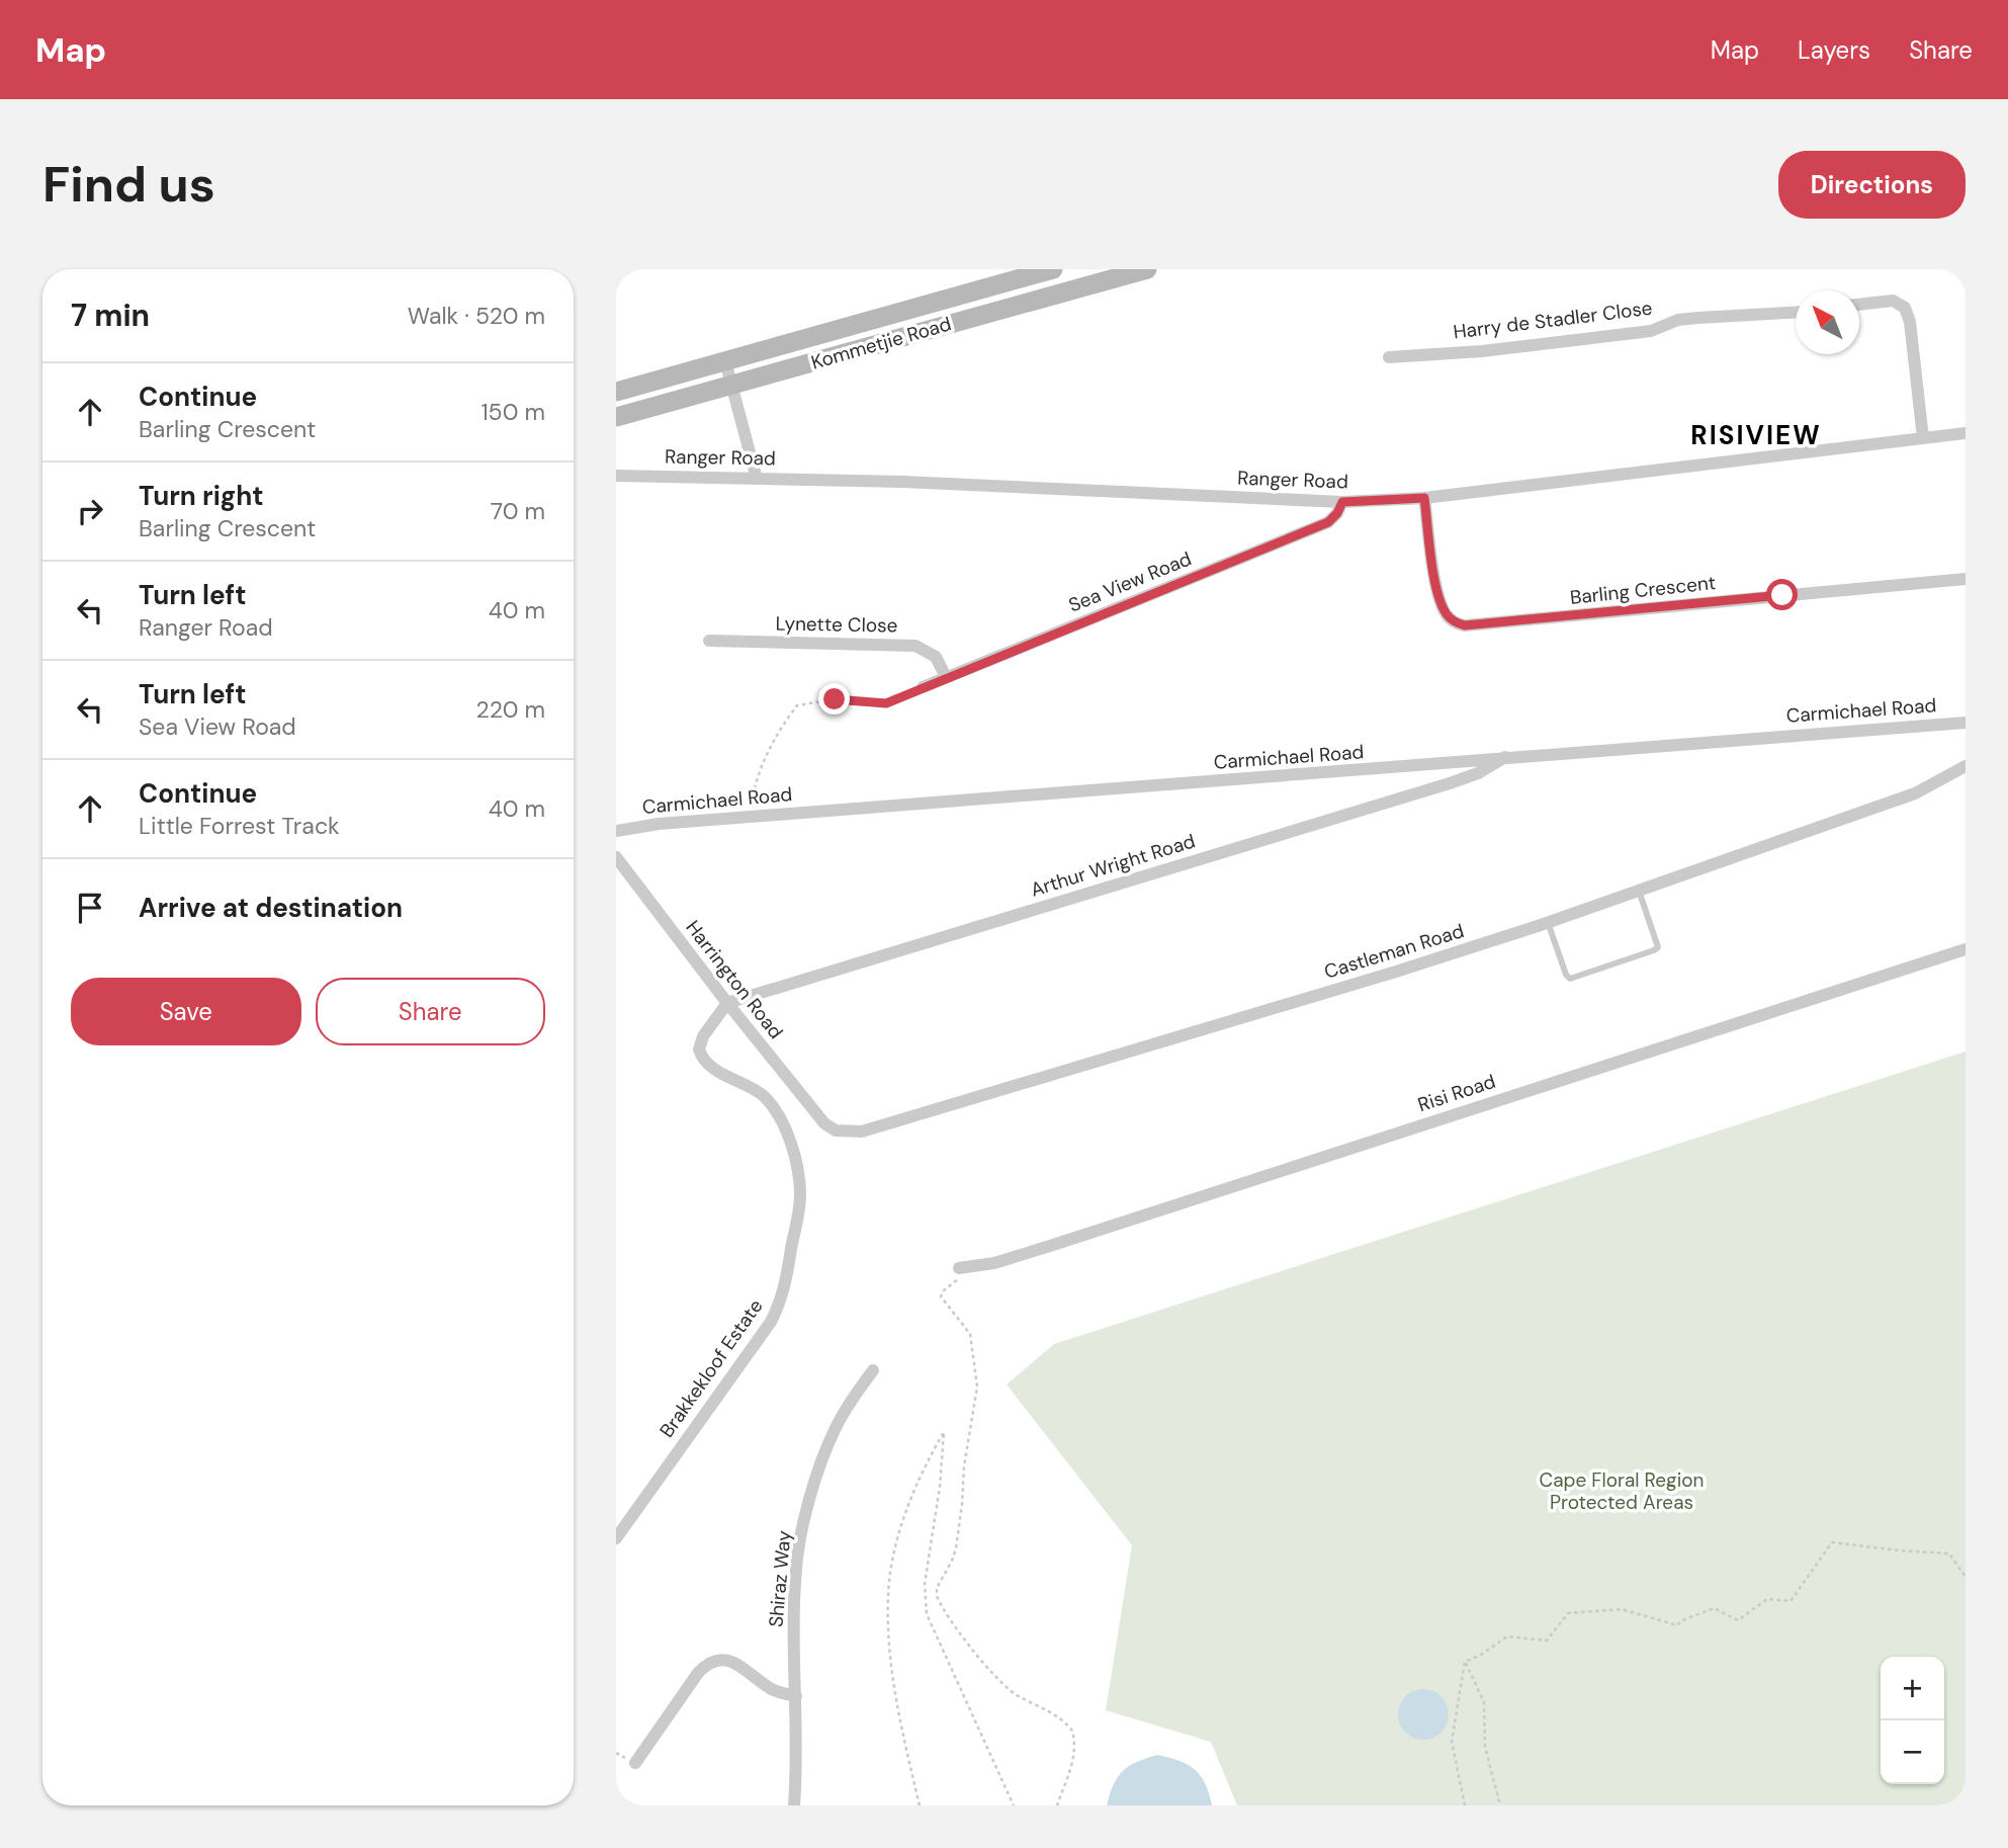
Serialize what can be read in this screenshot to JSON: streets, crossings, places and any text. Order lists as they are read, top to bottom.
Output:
{
  "streets": {
    "main road": ["Kommetjie Road"],
    "street": [
      "Harry de Stadler Close",
      "Ranger Road",
      "Sea View Road",
      "Barling Crescent",
      "Lynette Close",
      "Carmichael Road",
      "Arthur Wright Road",
      "Castleman Road",
      "Harrington Road",
      "Risi Road",
      "Brakkekloof Estate",
      "Shiraz Way"
    ]
  },
  "crossings": [
    ["Ranger Road", "Sea View Road"],
    ["Ranger Road", "Barling Crescent"],
    ["Sea View Road", "Lynette Close"],
    ["Carmichael Road", "Arthur Wright Road"],
    ["Arthur Wright Road", "Harrington Road"],
    ["Arthur Wright Road", "Brakkekloof Estate"],
    ["Castleman Road", "Harrington Road"],
    ["Harrington Road", "Brakkekloof Estate"]
  ],
  "districts": ["RISIVIEW"],
  "parks": ["Cape Floral Region Protected Areas"],
  "north": "top left",
  "page": {
    "header": "Map",
    "nav": ["Map", "Layers", "Share"],
    "buttons": [
      "Directions",
      ["Save", "Share"]
    ],
    "title": "Find us",
    "heading": ["7 min", "Walk · 520 m"],
    "list": [
      ["Continue", "Barling Crescent", "150 m"],
      ["Turn right", "Barling Crescent", "70 m"],
      ["Turn left", "Ranger Road", "40 m"],
      ["Turn left", "Sea View Road", "220 m"],
      ["Continue", "Little Forrest Track", "40 m"],
      "Arrive at destination"
    ],
    "map_buttons": ["+", "−"]
  }
}
